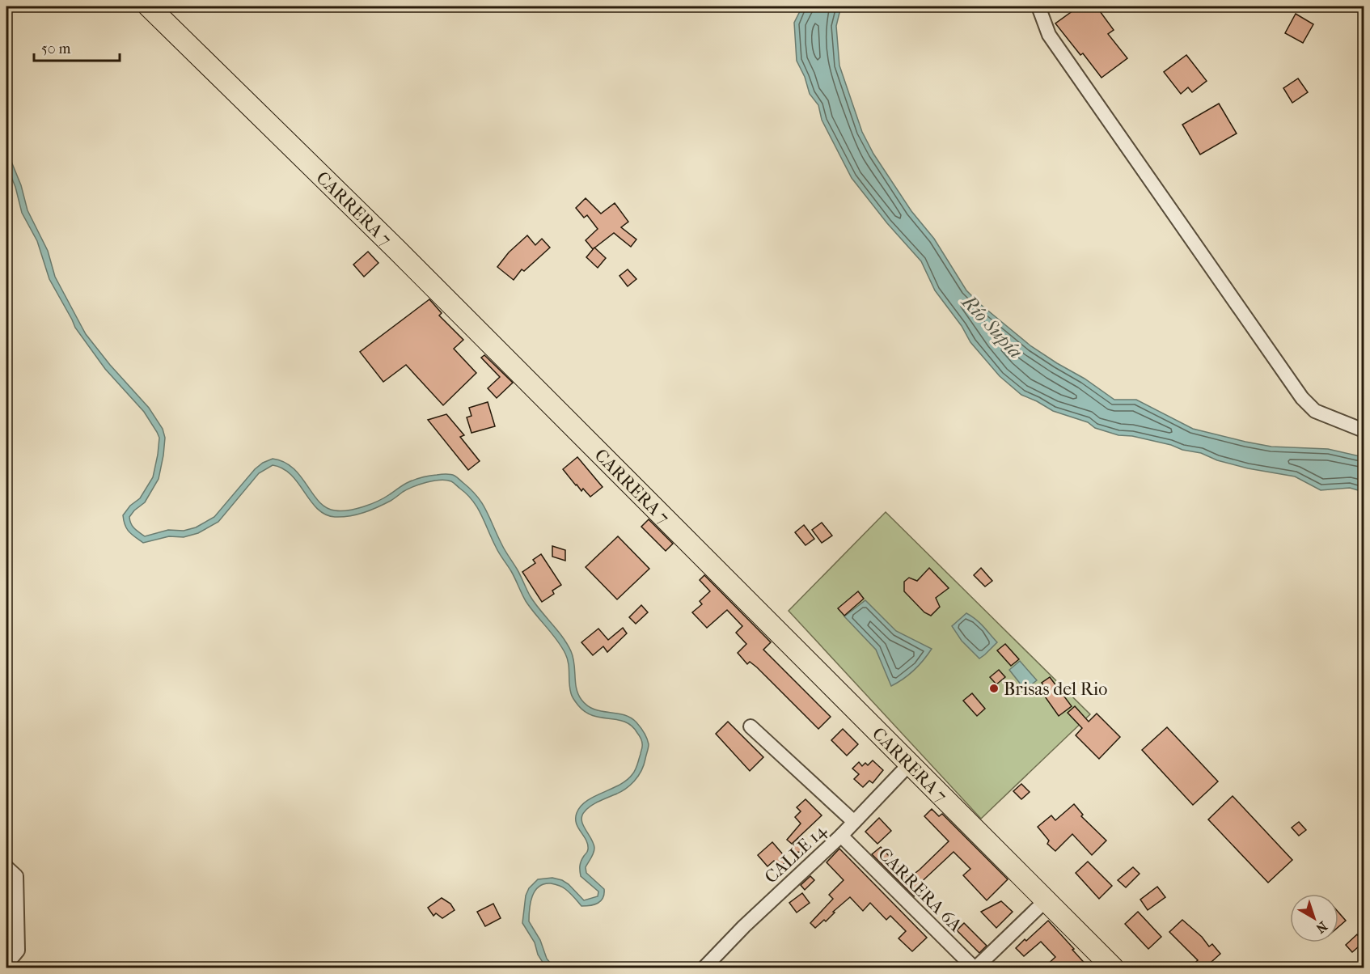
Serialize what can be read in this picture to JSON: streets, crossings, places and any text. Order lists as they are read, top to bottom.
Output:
{
  "streets": {
    "main road": ["CARRERA 7"],
    "street": ["CALLE 14", "CARRERA 6A"]
  },
  "crossings": [
    ["CARRERA 7", "CALLE 14"],
    ["CALLE 14", "CARRERA 6A"]
  ],
  "water": ["Río Supía"],
  "places": ["Brisas del Rio"],
  "scale_bar": "50 m",
  "north": "bottom right"
}
